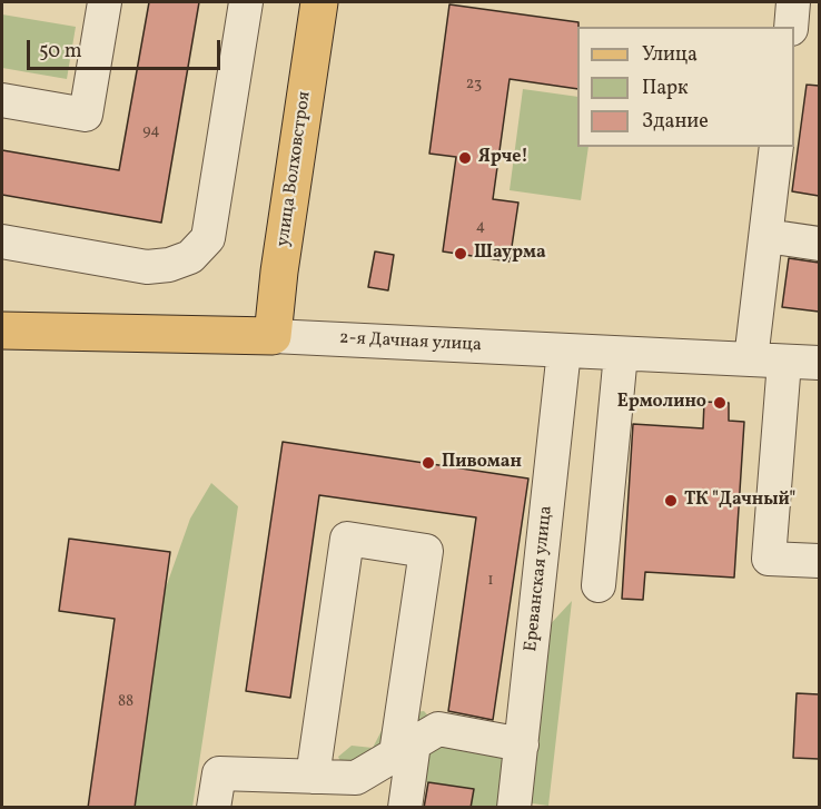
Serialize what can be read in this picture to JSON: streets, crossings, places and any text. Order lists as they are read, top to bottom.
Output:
{
  "streets": {
    "main road": ["улица Волховстроя", "2-я Дачная улица"],
    "street": ["Ереванская улица"]
  },
  "crossings": [
    ["улица Волховстроя", "2-я Дачная улица"],
    ["2-я Дачная улица", "Ереванская улица"]
  ],
  "places": [
    "Ярче!",
    "Шаурма",
    "Ермолино",
    "Пивоман",
    "ТК \"Дачный\""
  ],
  "house_numbers": [
    "23",
    "94",
    "4",
    "1",
    "88"
  ],
  "legend": ["Улица", "Парк", "Здание"],
  "scale_bar": "50 m"
}
